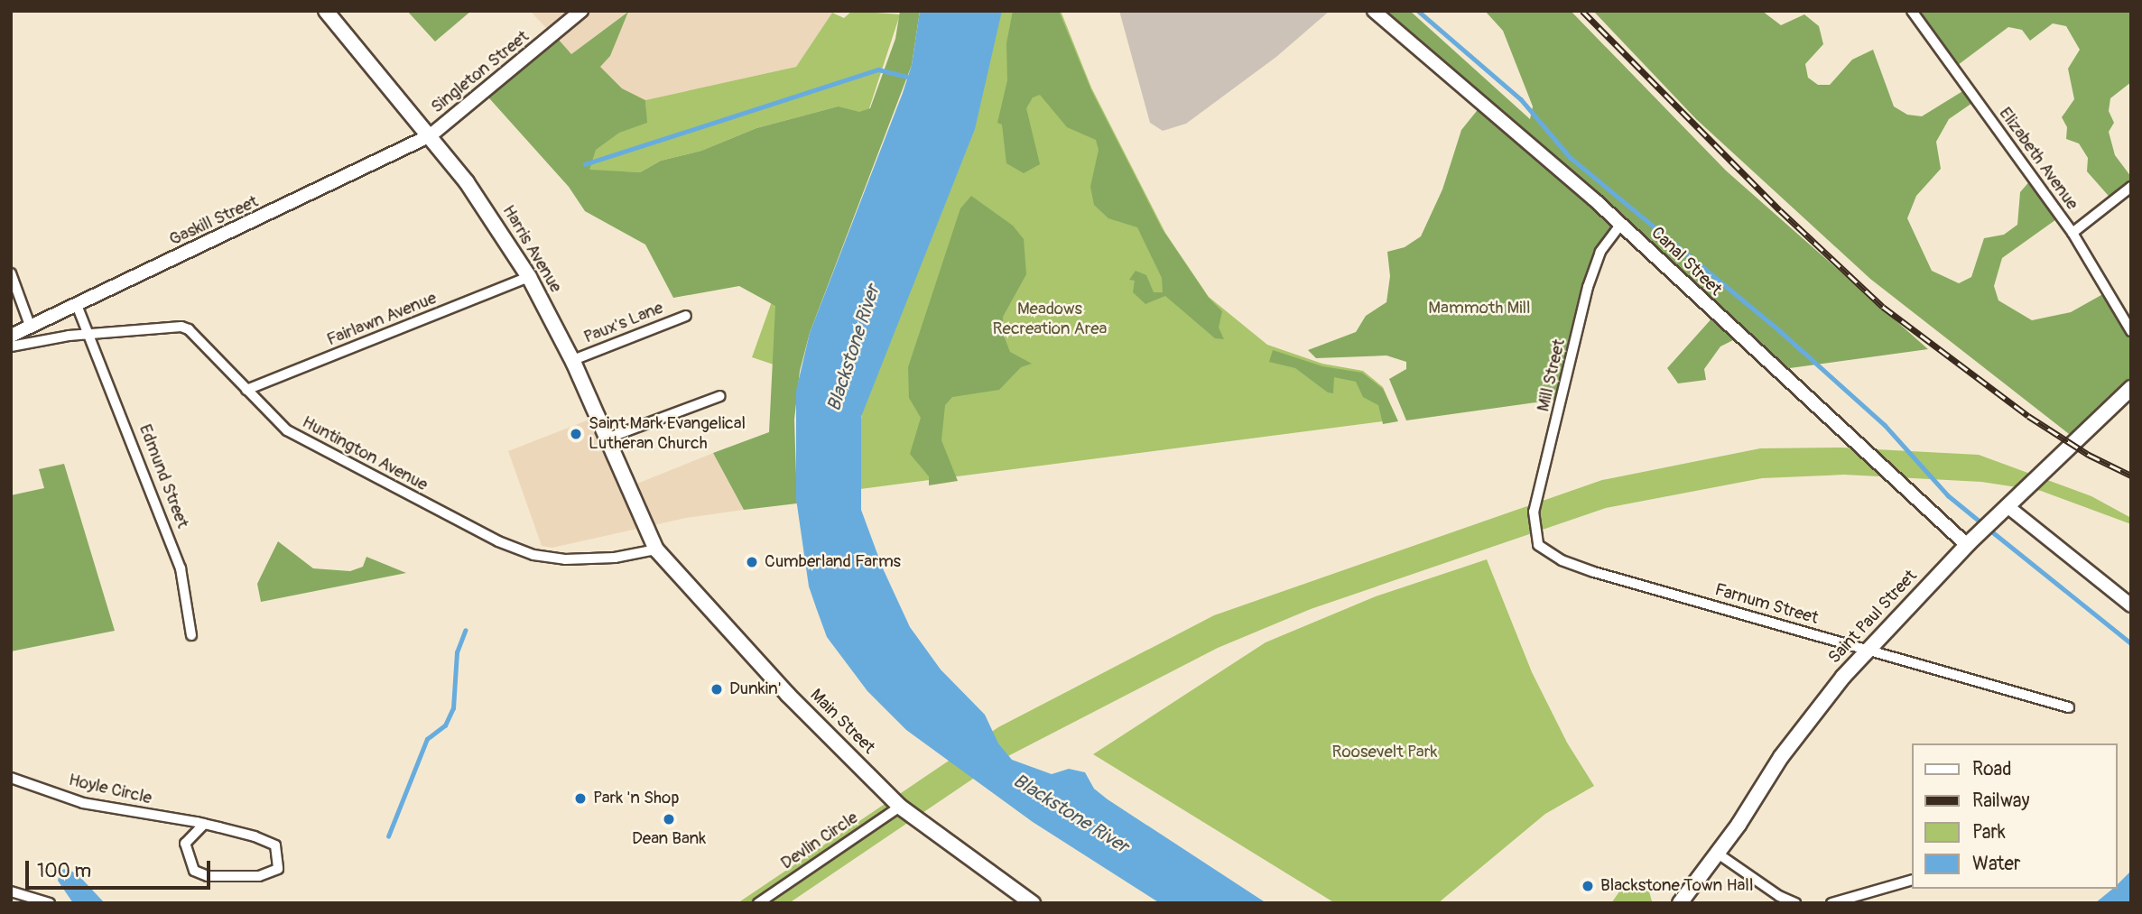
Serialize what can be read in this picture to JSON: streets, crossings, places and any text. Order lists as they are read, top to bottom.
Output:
{
  "streets": {
    "main road": ["Harris Avenue", "Saint Paul Street", "Main Street"],
    "street": [
      "Singleton Street",
      "Elizabeth Avenue",
      "Gaskill Street",
      "Canal Street",
      "Fairlawn Avenue",
      "Paux's Lane",
      "Mill Street",
      "Huntington Avenue",
      "Edmund Street",
      "Farnum Street",
      "Hoyle Circle",
      "Devlin Circle"
    ]
  },
  "crossings": [
    ["Singleton Street", "Gaskill Street"],
    ["Singleton Street", "Harris Avenue"],
    ["Gaskill Street", "Harris Avenue"],
    ["Harris Avenue", "Fairlawn Avenue"],
    ["Harris Avenue", "Paux's Lane"],
    ["Harris Avenue", "Huntington Avenue"],
    ["Harris Avenue", "Main Street"],
    ["Canal Street", "Mill Street"],
    ["Canal Street", "Saint Paul Street"],
    ["Fairlawn Avenue", "Huntington Avenue"],
    ["Mill Street", "Farnum Street"],
    ["Huntington Avenue", "Edmund Street"],
    ["Huntington Avenue", "Main Street"],
    ["Farnum Street", "Saint Paul Street"],
    ["Main Street", "Devlin Circle"]
  ],
  "water": ["Blackstone River"],
  "parks": ["Mammoth Mill", "Meadows Recreation Area", "Roosevelt Park"],
  "places": [
    "Saint Mark Evangelical Lutheran Church",
    "Cumberland Farms",
    "Dunkin'",
    "Park 'n Shop",
    "Dean Bank",
    "Blackstone Town Hall"
  ],
  "legend": [
    "Road",
    "Railway",
    "Park",
    "Water"
  ],
  "scale_bar": "100 m"
}
